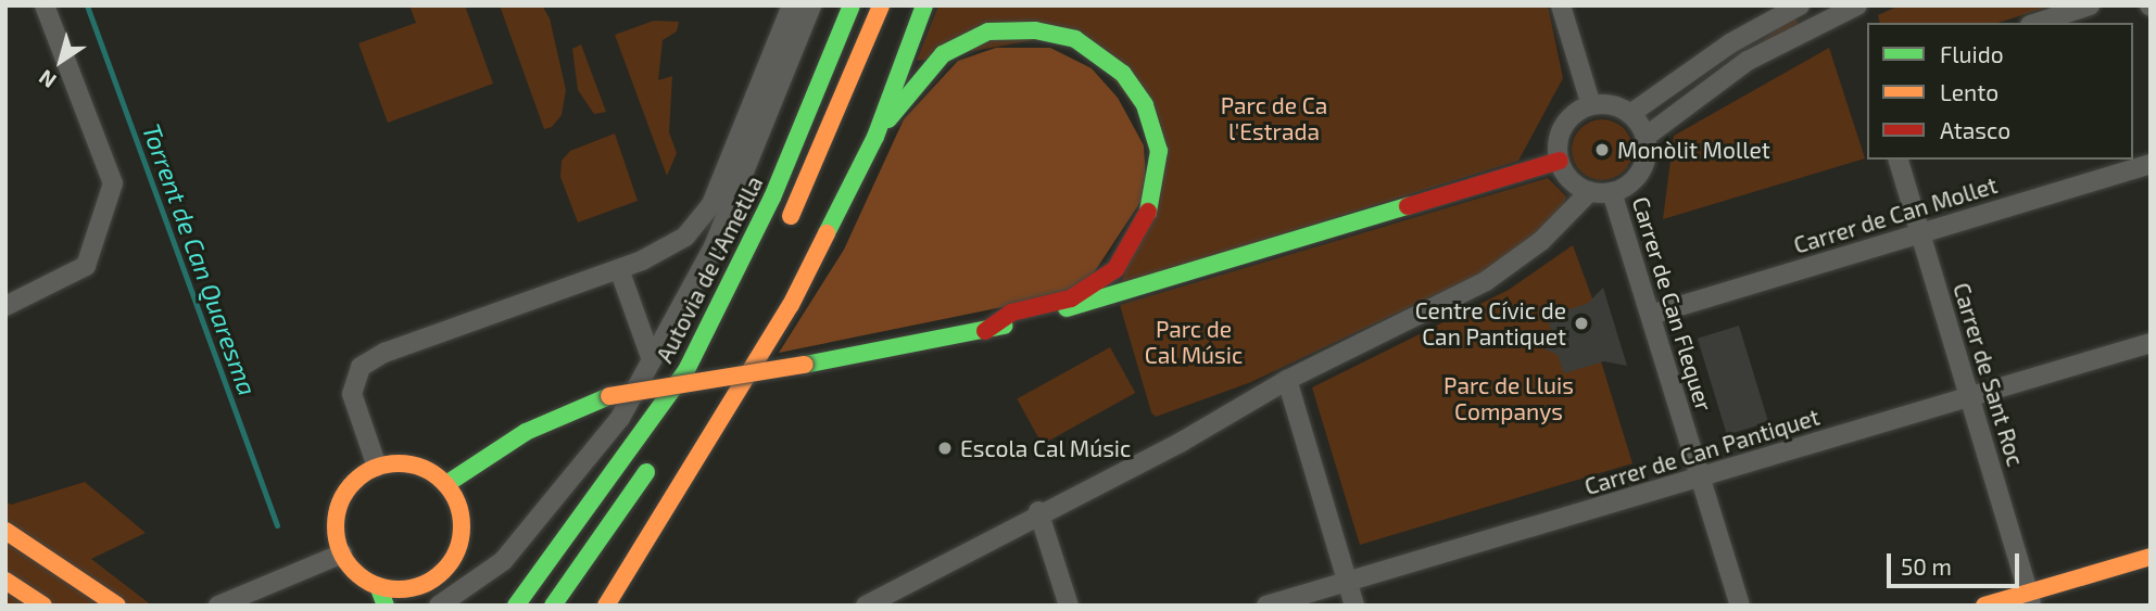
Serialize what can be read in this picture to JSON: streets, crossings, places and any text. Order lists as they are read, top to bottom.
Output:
{
  "streets": {
    "main road": ["Autovia de l'Ametlla"],
    "street": [
      "Carrer de Can Mollet",
      "Carrer de Can Flequer",
      "Carrer de Sant Roc",
      "Carrer de Can Pantiquet"
    ]
  },
  "crossings": [
    ["Carrer de Can Mollet", "Carrer de Can Flequer"],
    ["Carrer de Can Mollet", "Carrer de Sant Roc"],
    ["Carrer de Can Flequer", "Carrer de Can Pantiquet"],
    ["Carrer de Sant Roc", "Carrer de Can Pantiquet"]
  ],
  "water": ["Torrent de Can Quaresma"],
  "parks": ["Parc de Ca l'Estrada", "Parc de Cal Músic", "Parc de Lluis Companys"],
  "places": ["Monòlit Mollet", "Centre Cívic de Can Pantiquet", "Escola Cal Músic"],
  "legend": ["Fluido", "Lento", "Atasco"],
  "scale_bar": "50 m",
  "north": "bottom left"
}
